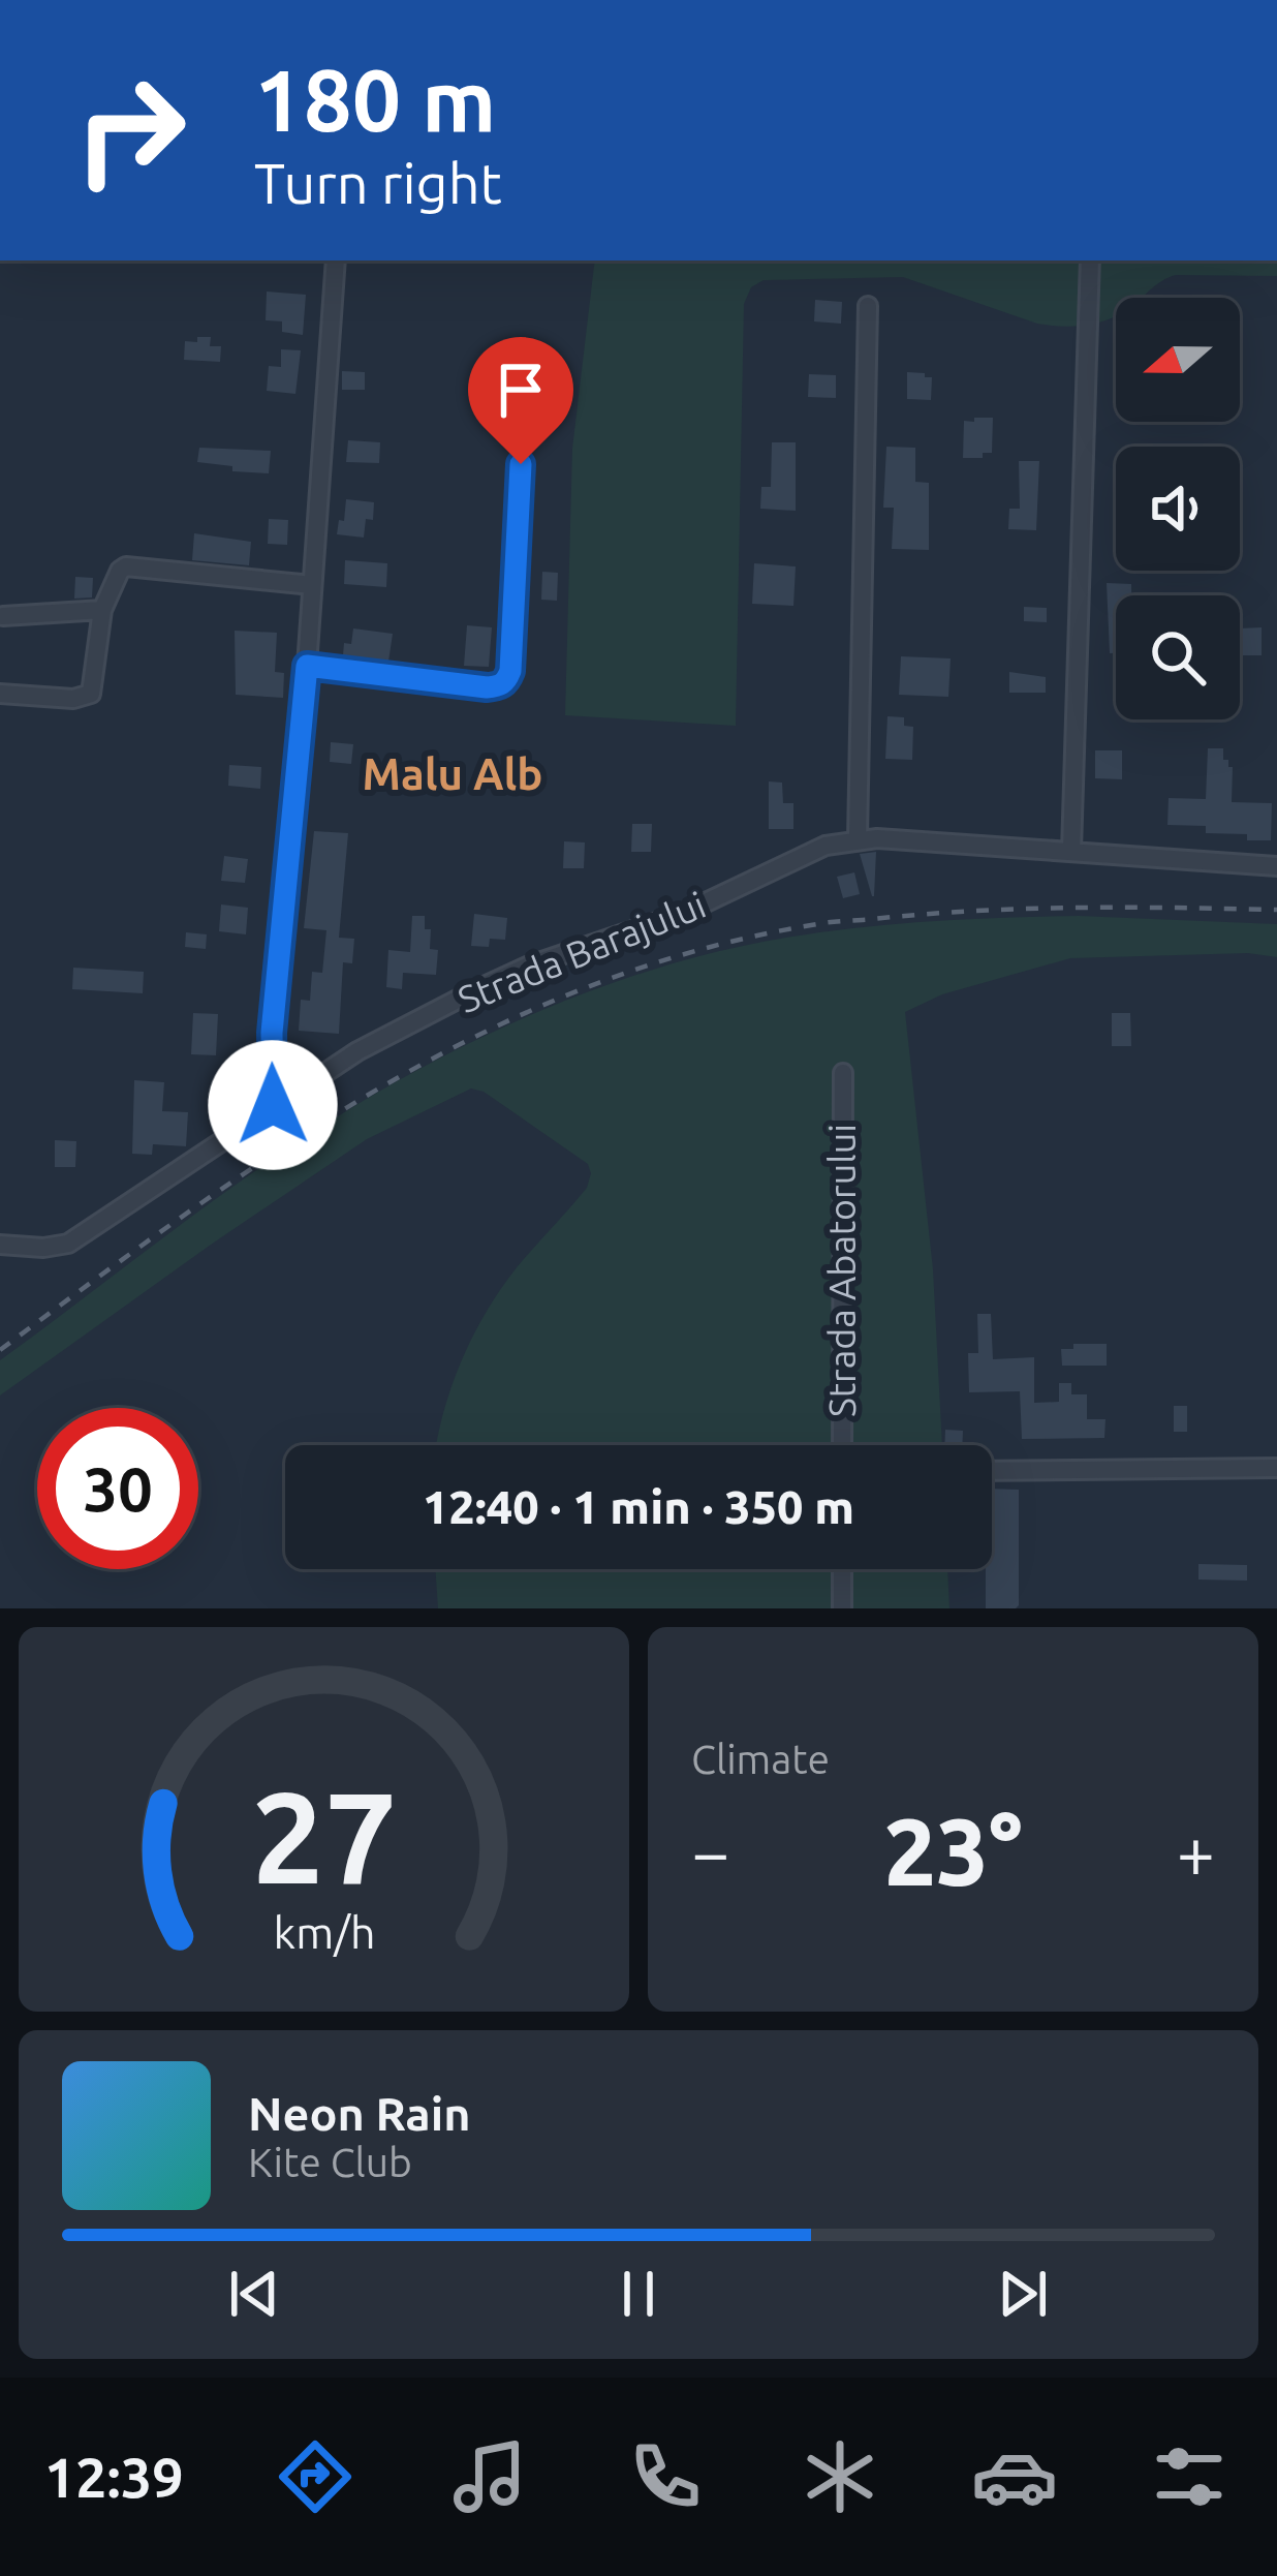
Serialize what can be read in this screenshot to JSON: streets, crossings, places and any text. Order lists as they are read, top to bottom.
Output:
{
  "streets": {
    "street": ["Strada Barajului", "Strada Abatorului"]
  },
  "districts": ["Malu Alb"],
  "north": "left",
  "page": {
    "turn": ["180 m", "Turn right"],
    "limit": "30",
    "trip": "12:40 · 1 min · 350 m",
    "tile": "Climate",
    "heat": ["−", "23°", "+"],
    "song": ["Neon Rain", "Kite Club"],
    "tabs": "12:39",
    "gauge": ["27", "km/h"]
  }
}
